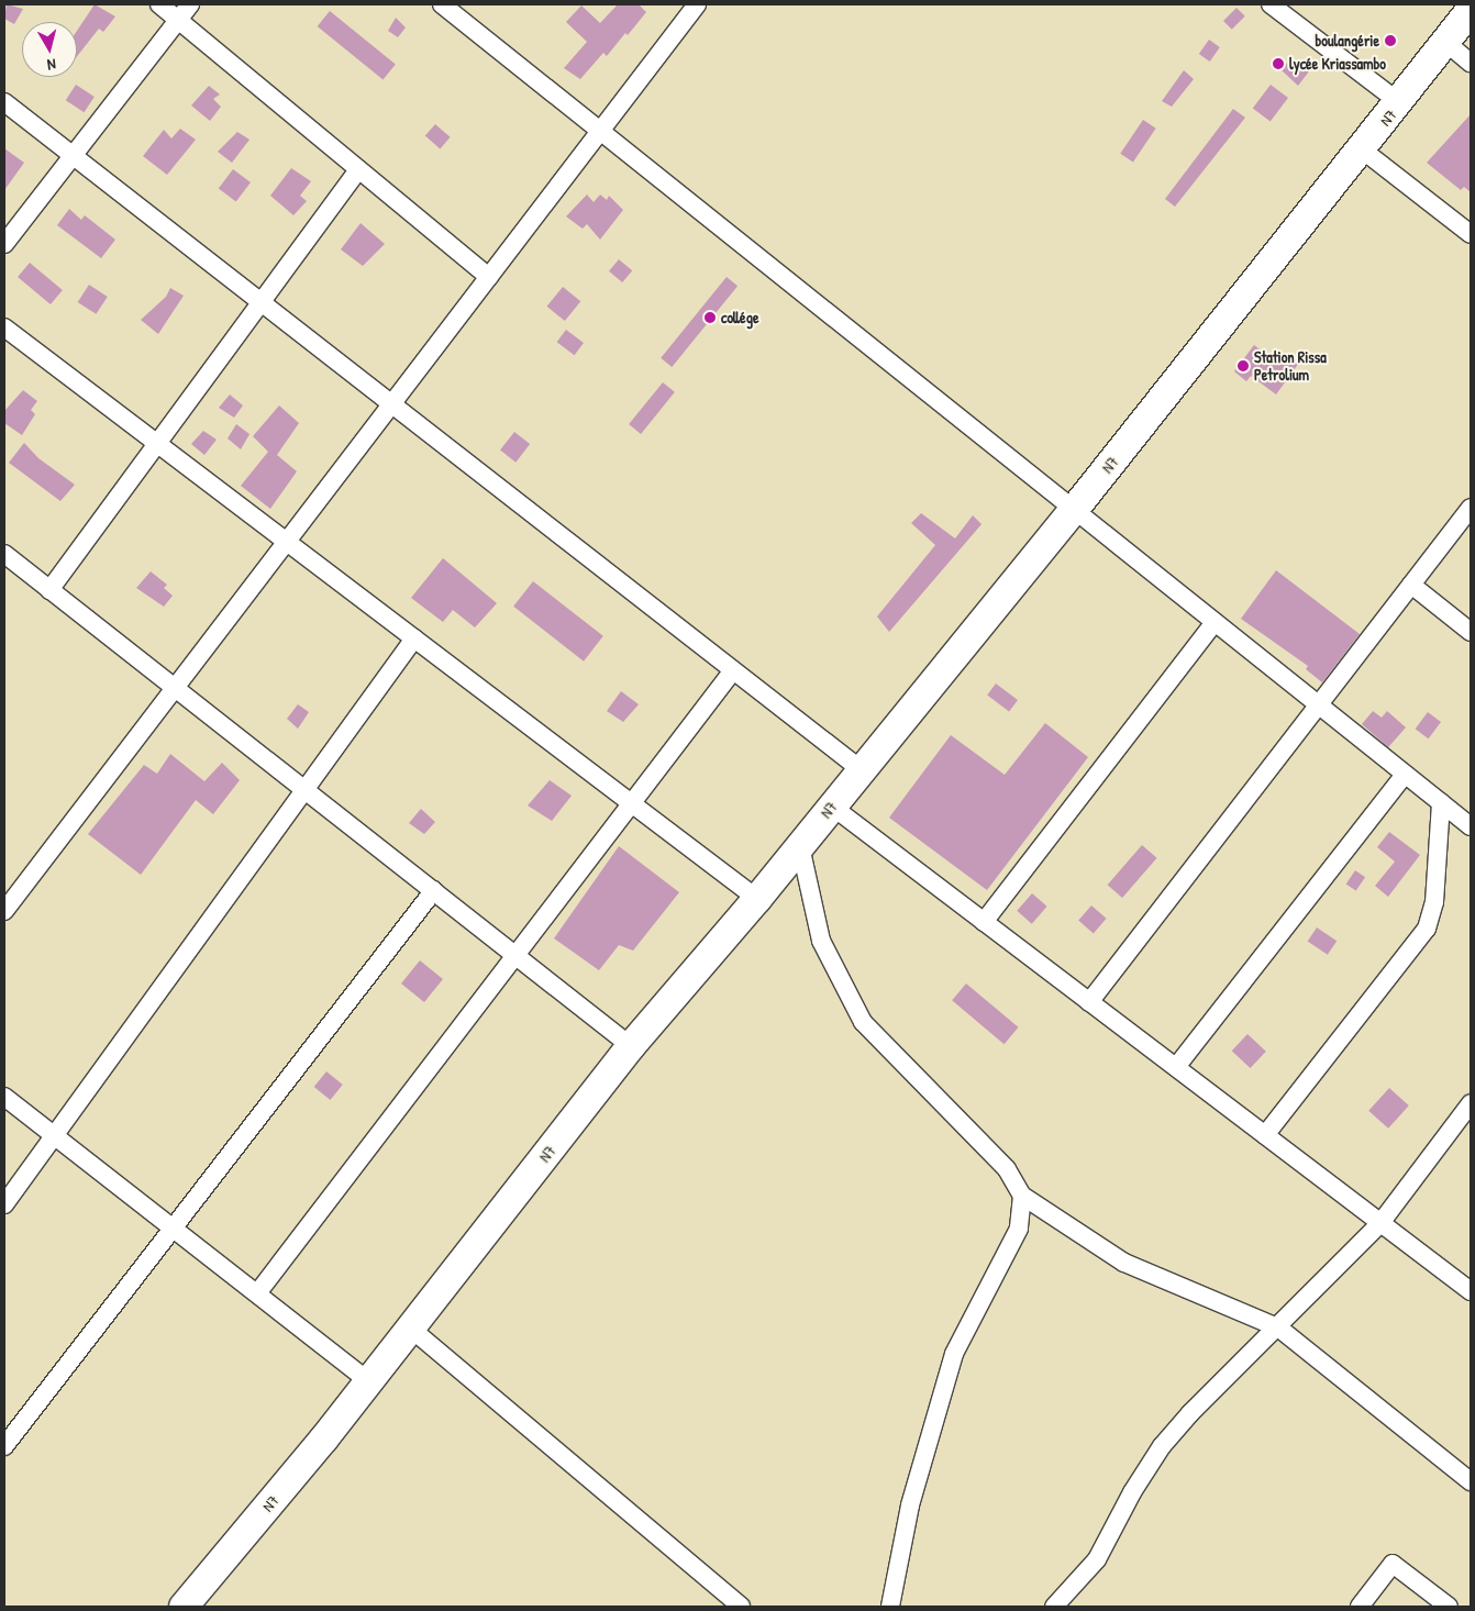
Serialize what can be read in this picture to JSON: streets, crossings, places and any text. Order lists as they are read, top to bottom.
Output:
{
  "streets": {
    "main road": ["N7"]
  },
  "places": [
    "boulangérie",
    "lycée Kriassambo",
    "collége",
    "Station Rissa Petrolium"
  ],
  "north": "bottom"
}
